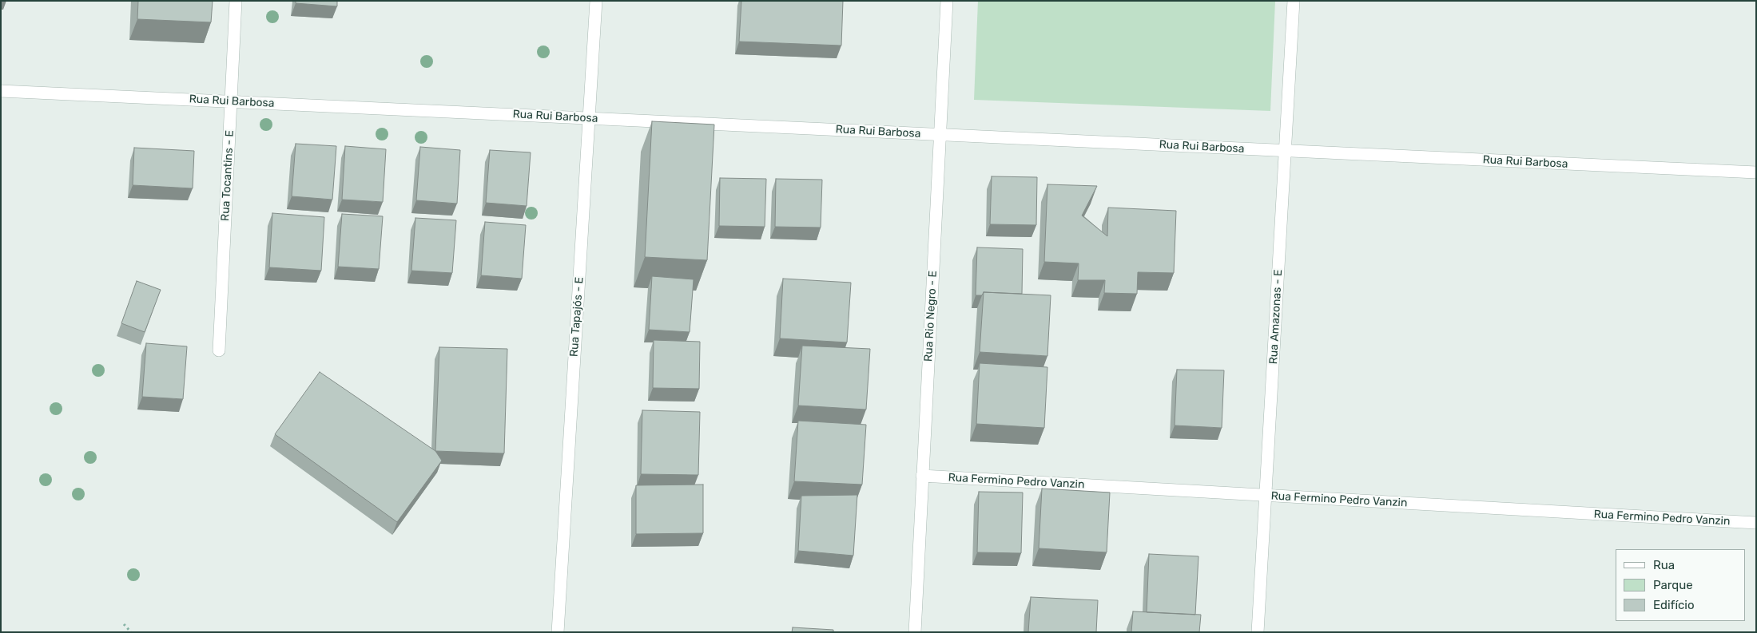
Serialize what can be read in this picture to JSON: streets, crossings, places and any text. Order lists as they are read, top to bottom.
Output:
{
  "streets": {
    "street": [
      "Rua Rui Barbosa",
      "Rua Tocantins - E",
      "Rua Rio Negro - E",
      "Rua Tapajós - E",
      "Rua Amazonas - E",
      "Rua Fermino Pedro Vanzin"
    ]
  },
  "crossings": [
    ["Rua Rui Barbosa", "Rua Tocantins - E"],
    ["Rua Rui Barbosa", "Rua Rio Negro - E"],
    ["Rua Rui Barbosa", "Rua Tapajós - E"],
    ["Rua Rui Barbosa", "Rua Amazonas - E"],
    ["Rua Rio Negro - E", "Rua Fermino Pedro Vanzin"],
    ["Rua Amazonas - E", "Rua Fermino Pedro Vanzin"]
  ],
  "legend": ["Rua", "Parque", "Edifício"]
}
